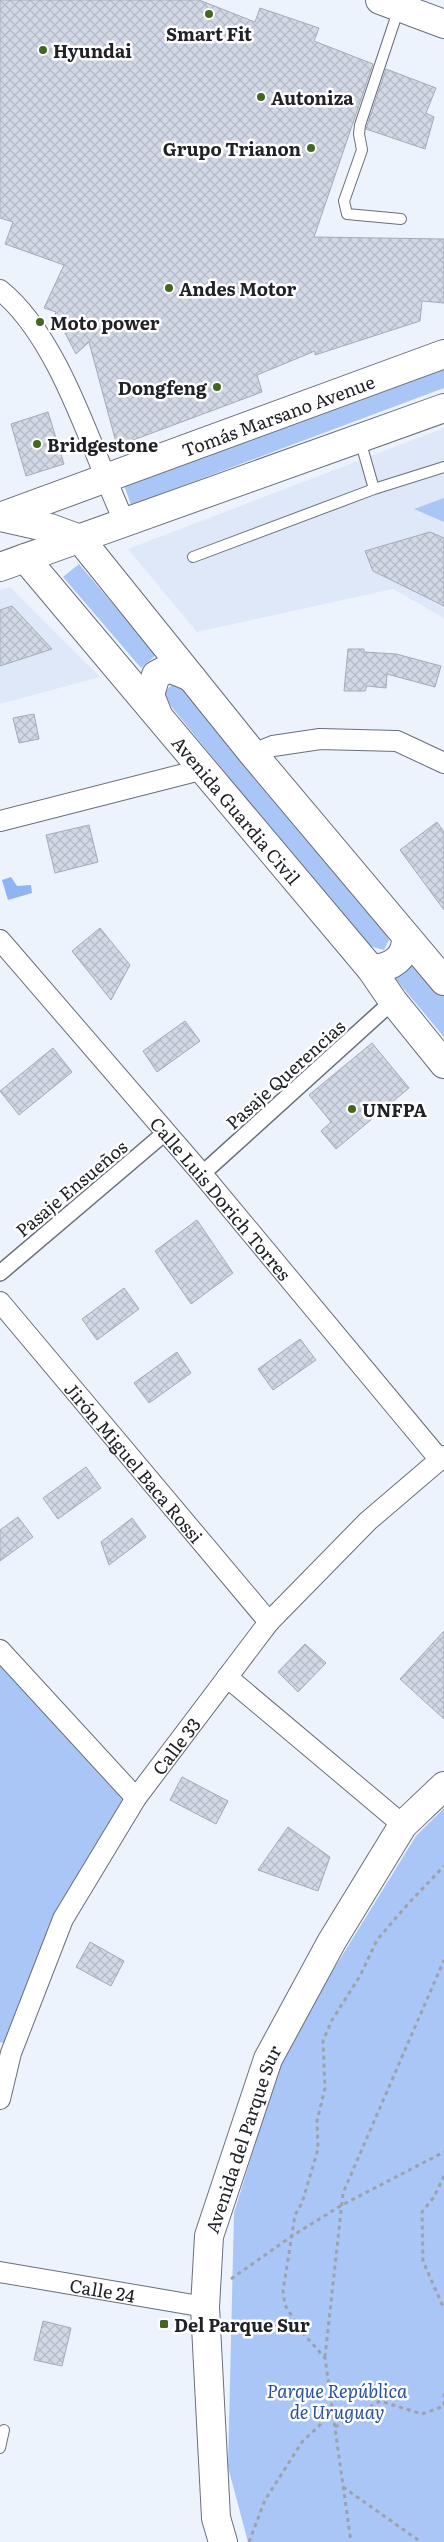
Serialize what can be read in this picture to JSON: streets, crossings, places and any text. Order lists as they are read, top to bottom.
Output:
{
  "streets": {
    "main road": ["Tomás Marsano Avenue", "Avenida Guardia Civil", "Avenida del Parque Sur"],
    "street": [
      "Pasaje Querencias",
      "Pasaje Ensueños",
      "Calle Luis Dorich Torres",
      "Jirón Miguel Baca Rossi",
      "Calle 33",
      "Calle 24"
    ]
  },
  "crossings": [
    ["Avenida Guardia Civil", "Pasaje Querencias"],
    ["Pasaje Querencias", "Calle Luis Dorich Torres"],
    ["Pasaje Ensueños", "Calle Luis Dorich Torres"],
    ["Calle Luis Dorich Torres", "Calle 33"],
    ["Jirón Miguel Baca Rossi", "Calle 33"],
    ["Avenida del Parque Sur", "Calle 24"]
  ],
  "parks": ["Parque República de Uruguay"],
  "places": {
    "other": [
      "Smart Fit",
      "Hyundai",
      "Autoniza",
      "Grupo Trianon",
      "Andes Motor",
      "Moto power",
      "Dongfeng",
      "Bridgestone",
      "UNFPA"
    ],
    "transit": ["Del Parque Sur"]
  }
}
